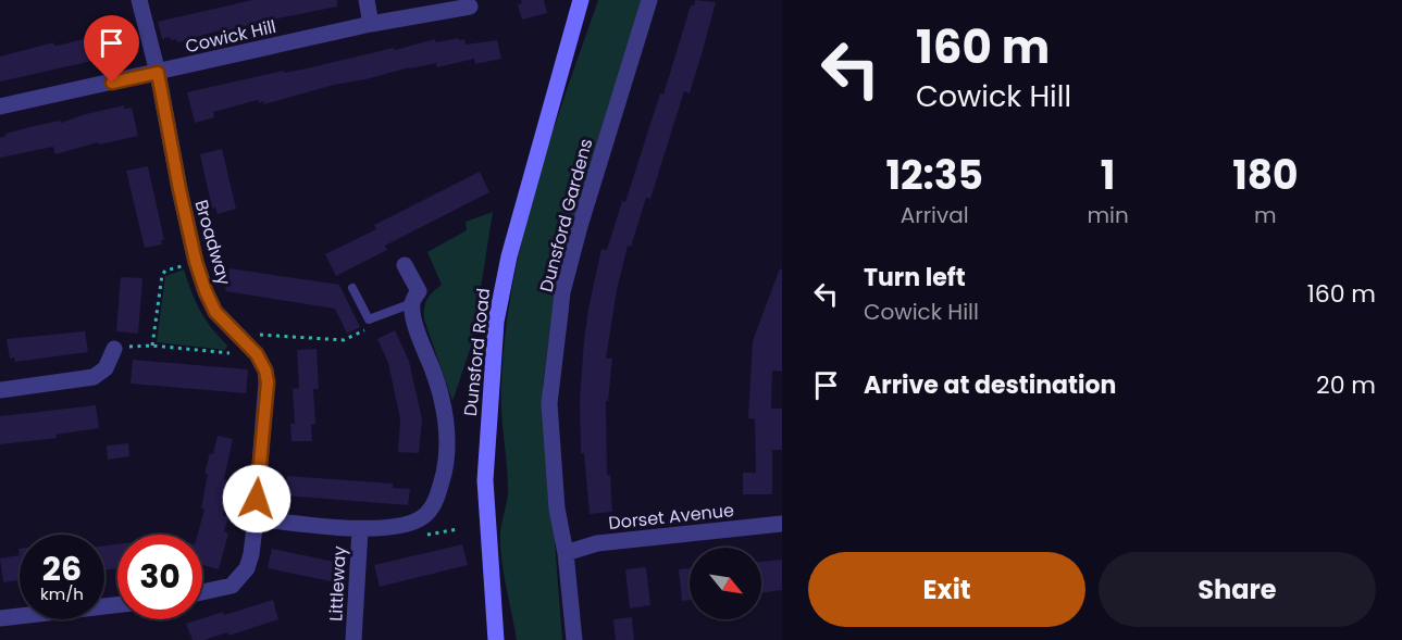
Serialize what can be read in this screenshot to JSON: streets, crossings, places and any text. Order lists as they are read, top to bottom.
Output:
{
  "streets": {
    "main road": ["Dunsford Road"],
    "street": [
      "Cowick Hill",
      "Dunsford Gardens",
      "Broadway",
      "Dorset Avenue",
      "Littleway"
    ]
  },
  "crossings": [
    ["Cowick Hill", "Broadway"],
    ["Dunsford Gardens", "Dorset Avenue"]
  ],
  "north": "bottom right",
  "page": {
    "turn": ["160 m", "Cowick Hill"],
    "eta": [
      "12:35",
      "Arrival",
      "1",
      "min",
      "180",
      "m"
    ],
    "list": [
      {
        "name": "Turn left",
        "note": "Cowick Hill",
        "value": "160 m"
      },
      {
        "name": "Arrive at destination",
        "value": "20 m"
      }
    ],
    "speed": "26 km/h",
    "limit": "30",
    "buttons": ["Exit", "Share"]
  }
}
